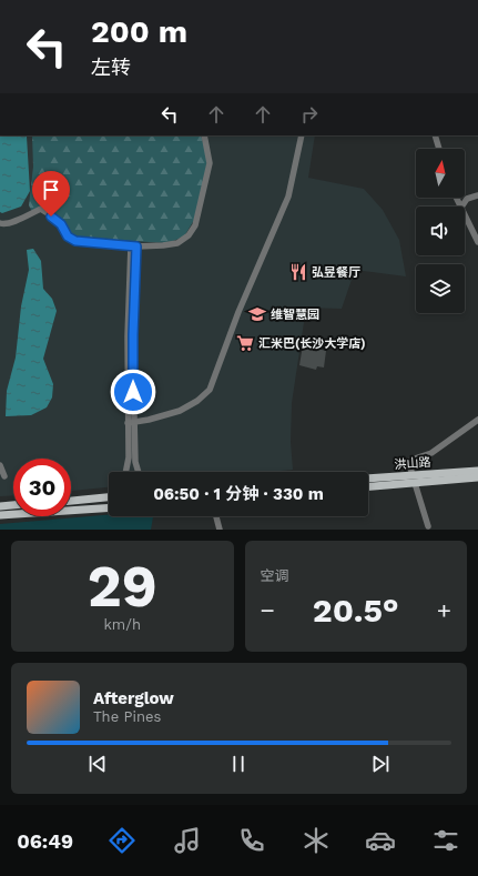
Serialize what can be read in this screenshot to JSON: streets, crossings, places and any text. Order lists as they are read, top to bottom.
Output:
{
  "streets": {
    "main road": ["洪山路"]
  },
  "places": {
    "restaurant": ["弘昱餐厅"],
    "school or university": ["维智慧园"],
    "supermarket": ["汇米巴(长沙大学店)"]
  },
  "north": "top",
  "page": {
    "turn": ["200 m", "左转"],
    "limit": "30",
    "trip": "06:50 · 1 分钟 · 330 m",
    "tile": [
      ["29", "km/h"],
      "空调"
    ],
    "heat": ["−", "20.5°", "+"],
    "song": ["Afterglow", "The Pines"],
    "tabs": "06:49"
  }
}
